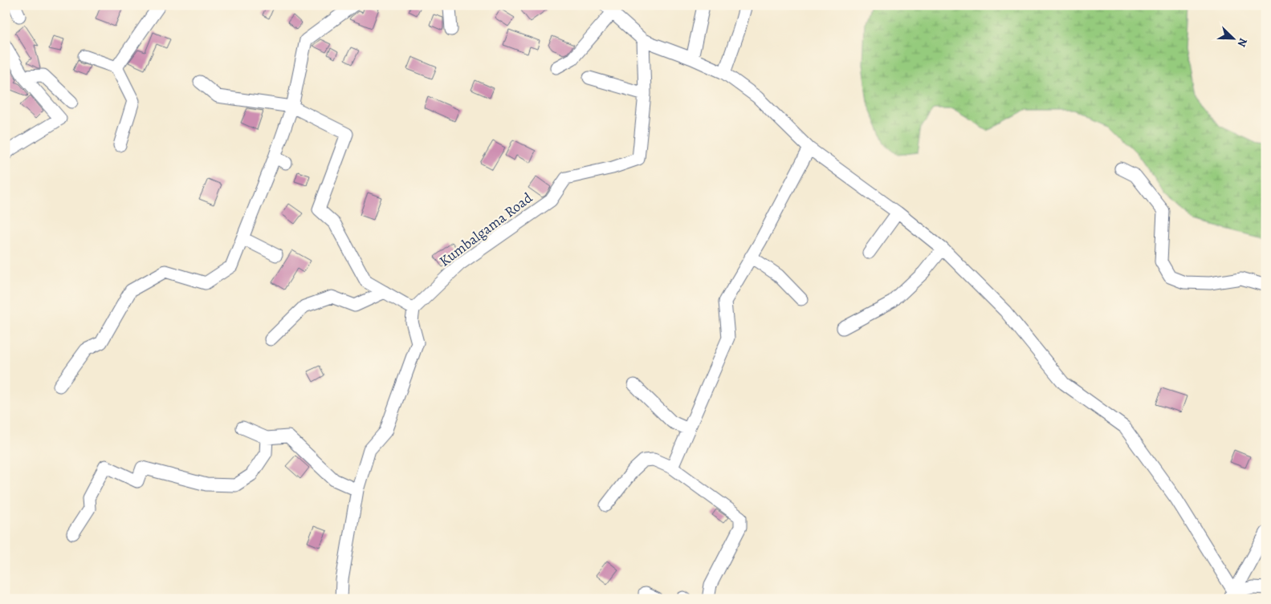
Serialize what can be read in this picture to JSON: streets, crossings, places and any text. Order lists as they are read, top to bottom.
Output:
{
  "streets": {
    "street": ["Kumbalgama Road"]
  },
  "north": "bottom right"
}
